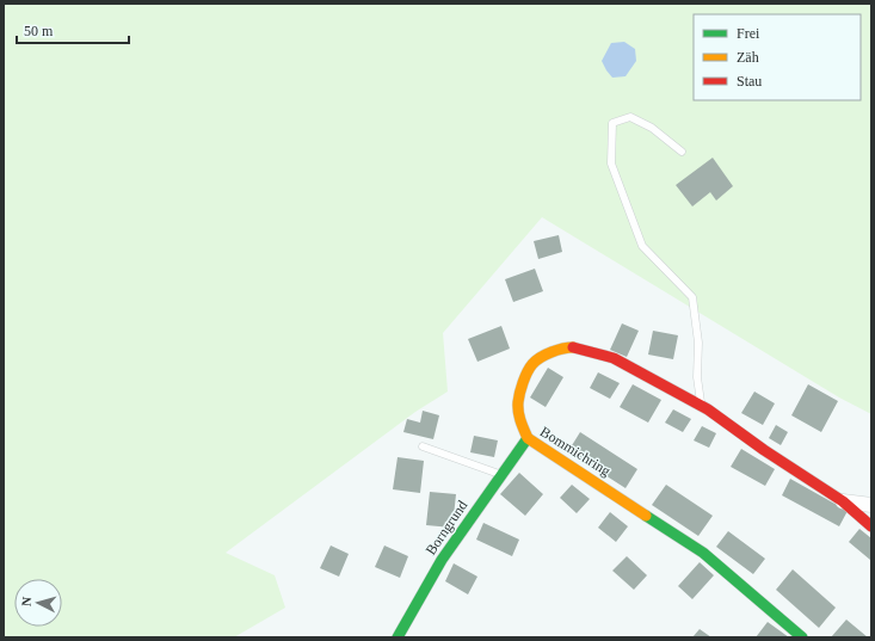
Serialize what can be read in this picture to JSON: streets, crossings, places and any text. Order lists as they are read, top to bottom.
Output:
{
  "streets": {
    "street": ["Bommichring", "Borngrund"]
  },
  "crossings": [
    ["Bommichring", "Borngrund"]
  ],
  "legend": ["Frei", "Zäh", "Stau"],
  "scale_bar": "50 m",
  "north": "left"
}
